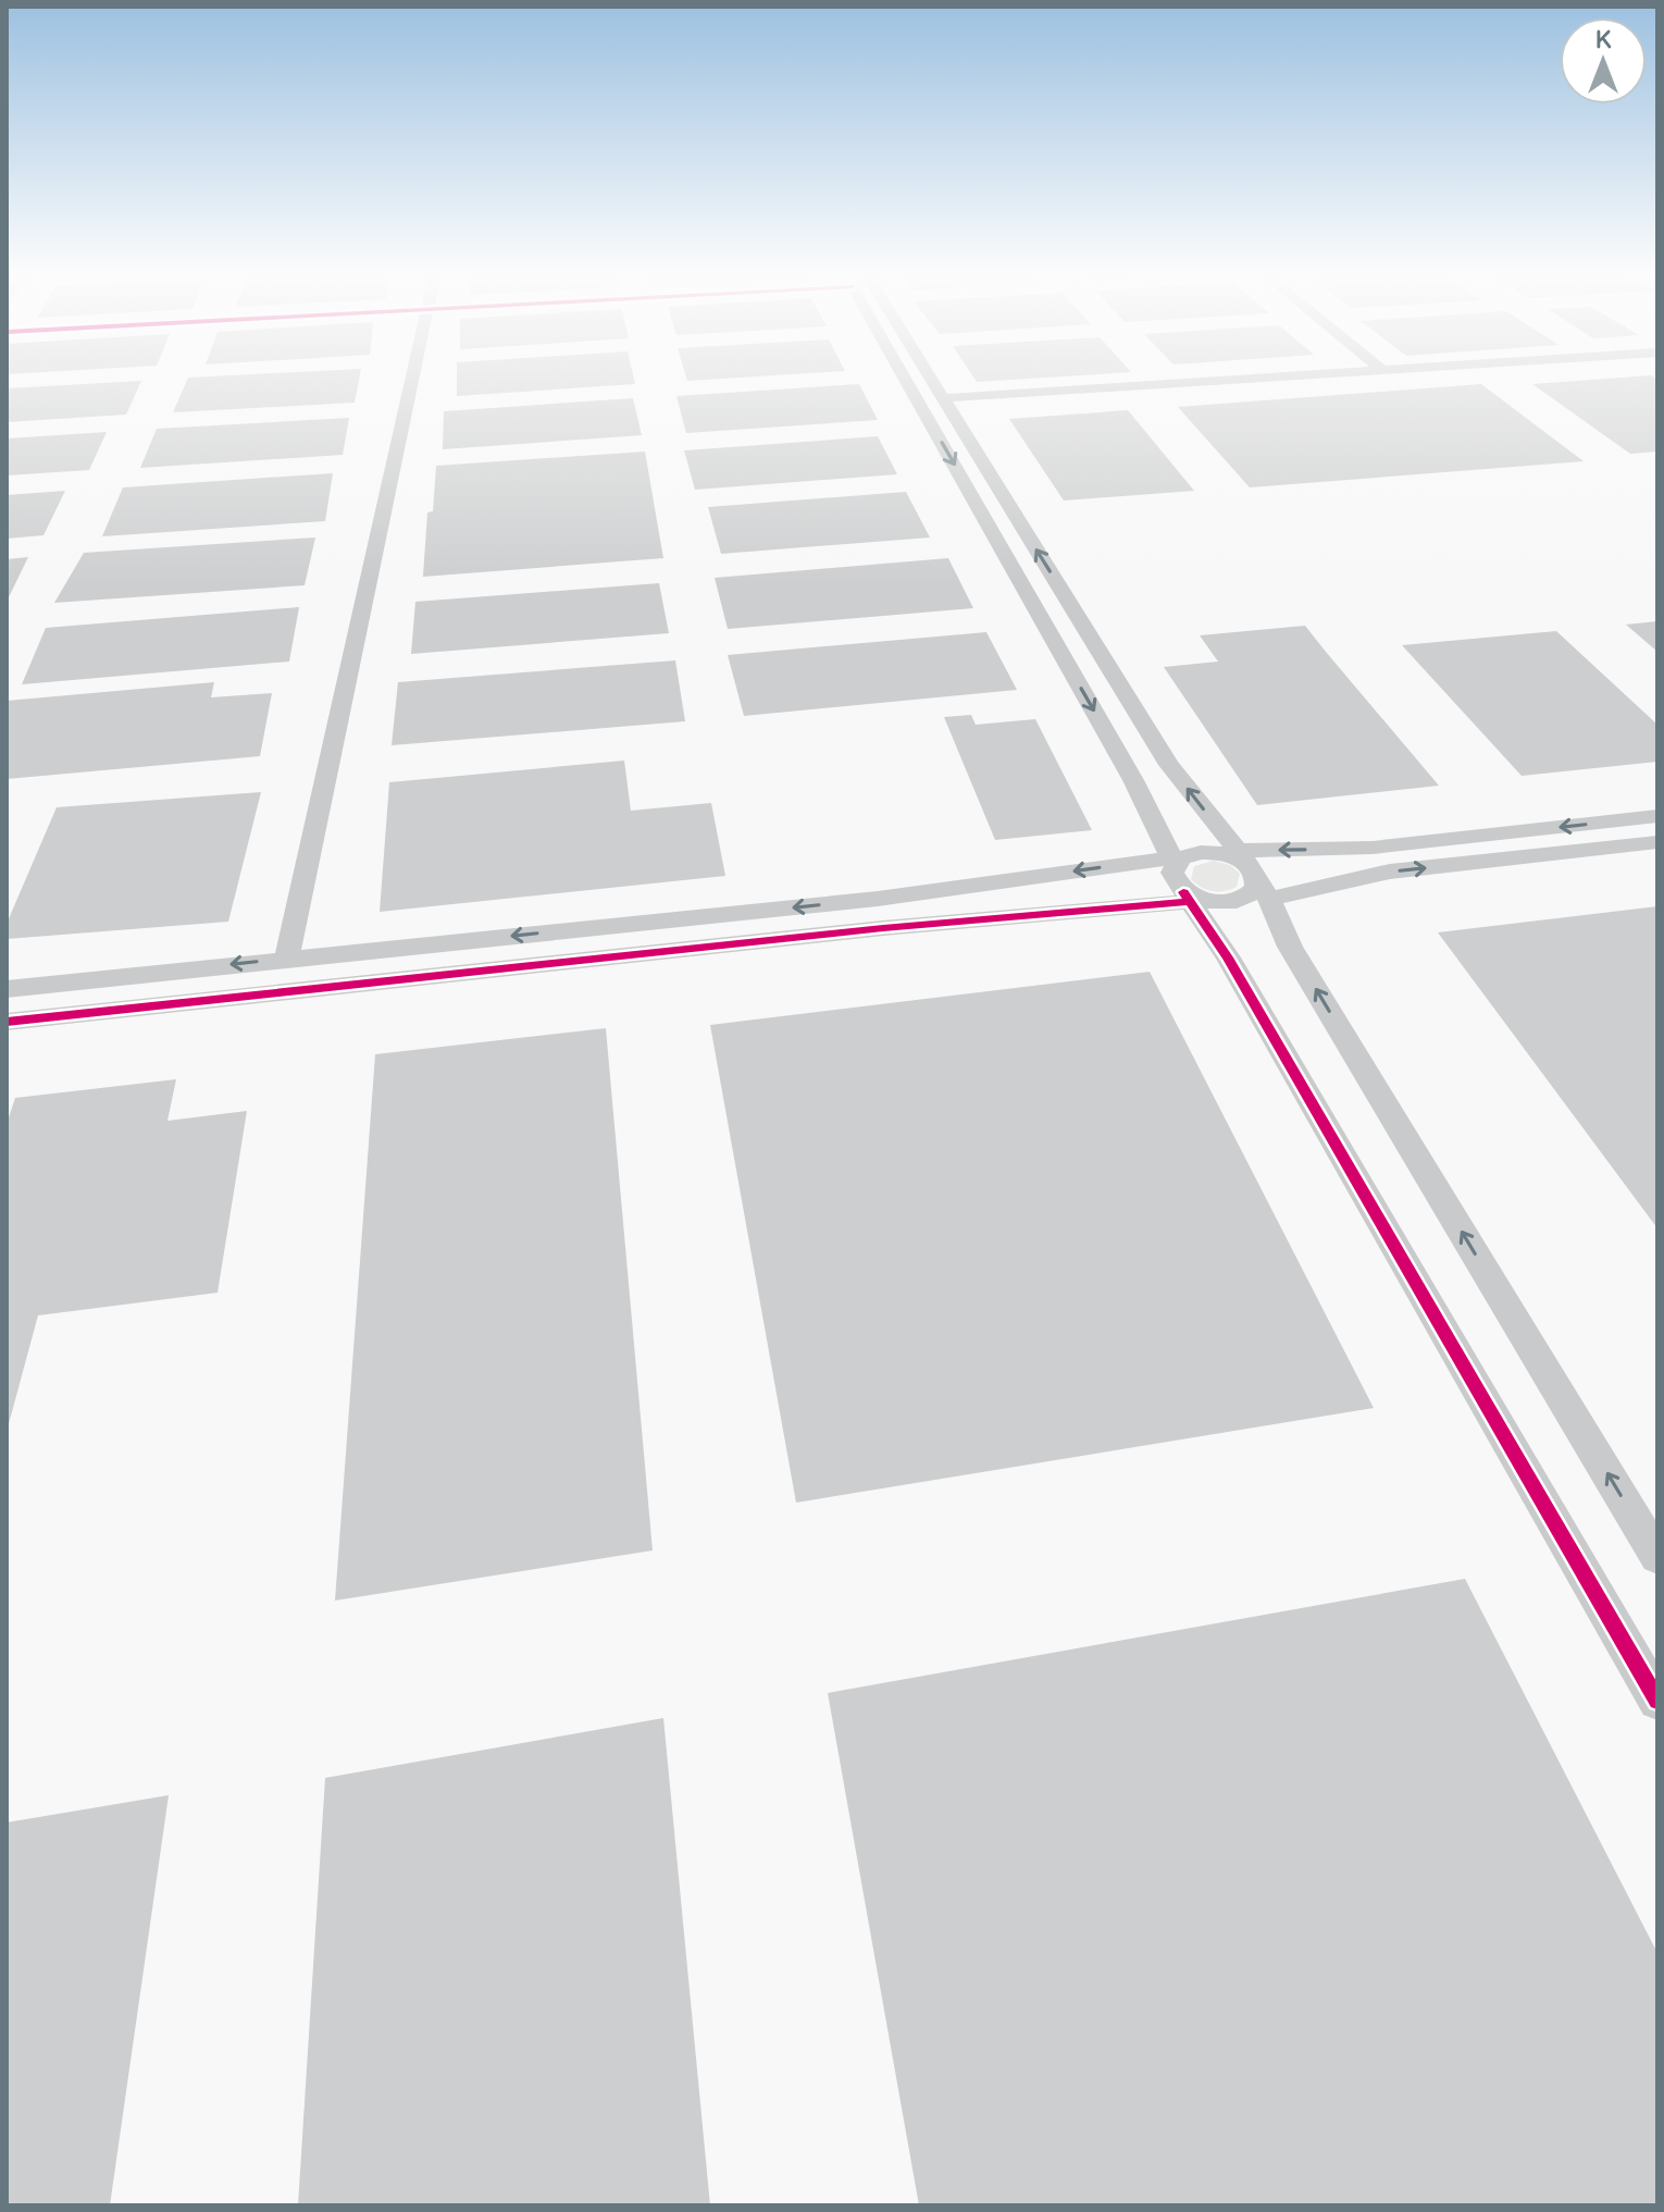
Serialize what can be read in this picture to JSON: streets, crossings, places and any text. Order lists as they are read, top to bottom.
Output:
{
  "north": "top"
}
